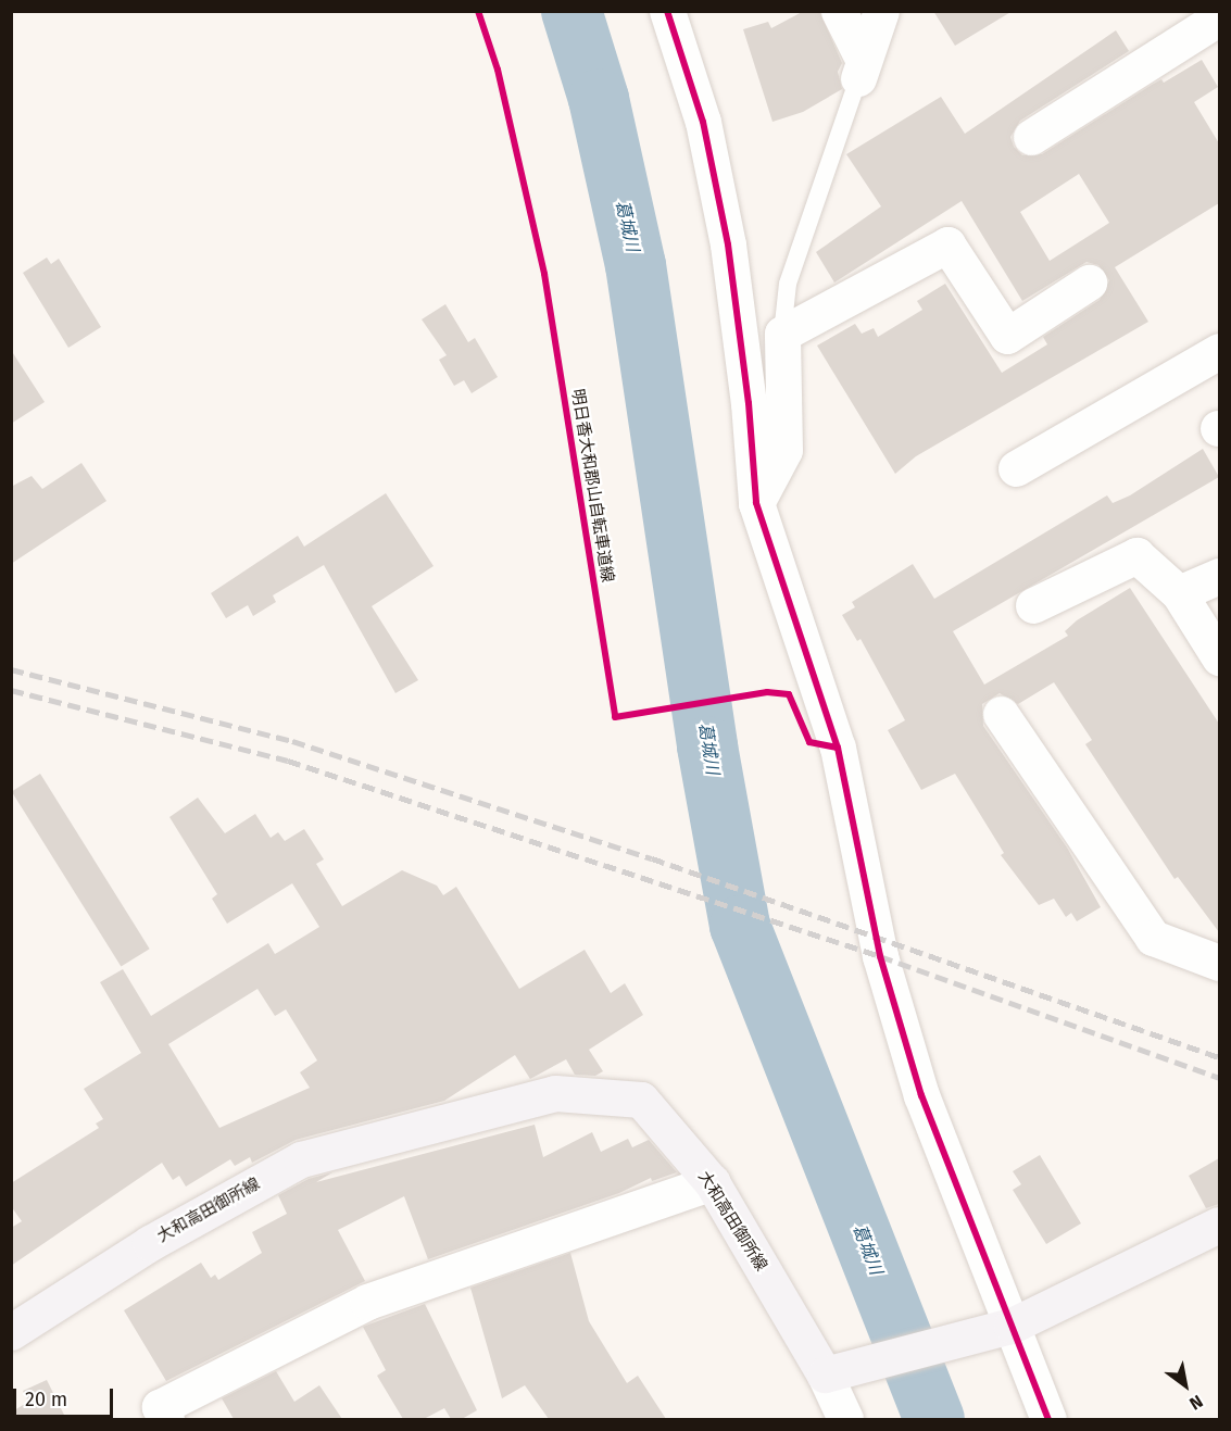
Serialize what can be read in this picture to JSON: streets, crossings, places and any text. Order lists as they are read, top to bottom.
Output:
{
  "streets": {
    "main road": ["大和高田御所線"],
    "cycle path": ["明日香大和郡山自転車道線"]
  },
  "water": ["葛城川"],
  "scale_bar": "20 m",
  "north": "bottom right"
}
